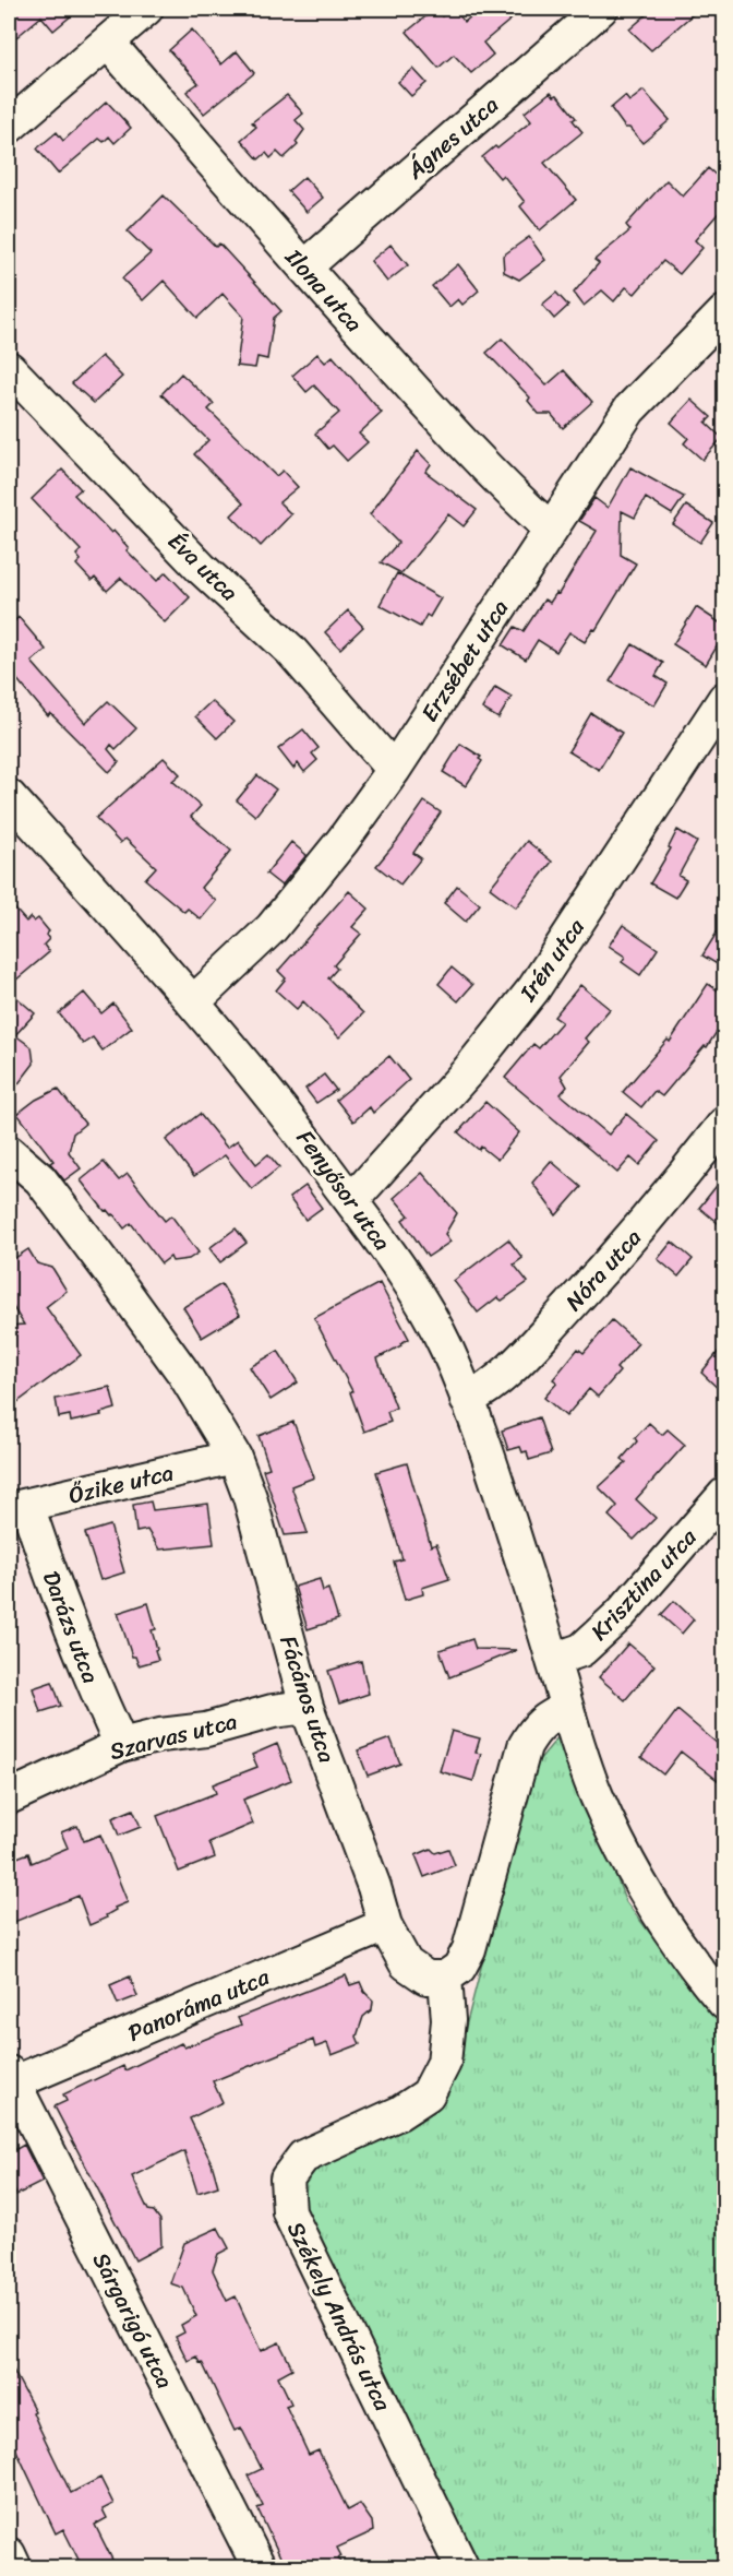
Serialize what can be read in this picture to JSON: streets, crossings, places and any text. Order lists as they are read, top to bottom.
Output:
{
  "streets": {
    "street": [
      "Ágnes utca",
      "Ilona utca",
      "Éva utca",
      "Erzsébet utca",
      "Irén utca",
      "Fenyősor utca",
      "Nóra utca",
      "Őzike utca",
      "Krisztina utca",
      "Darázs utca",
      "Fácános utca",
      "Szarvas utca",
      "Panoráma utca",
      "Székely András utca",
      "Sárgarigó utca"
    ]
  },
  "crossings": [
    ["Ágnes utca", "Ilona utca"],
    ["Ilona utca", "Erzsébet utca"],
    ["Éva utca", "Erzsébet utca"],
    ["Erzsébet utca", "Fenyősor utca"],
    ["Irén utca", "Fenyősor utca"],
    ["Fenyősor utca", "Nóra utca"],
    ["Fenyősor utca", "Krisztina utca"],
    ["Őzike utca", "Darázs utca"],
    ["Őzike utca", "Fácános utca"],
    ["Darázs utca", "Szarvas utca"],
    ["Fácános utca", "Szarvas utca"],
    ["Fácános utca", "Panoráma utca"],
    ["Fácános utca", "Székely András utca"],
    ["Panoráma utca", "Sárgarigó utca"]
  ]
}
